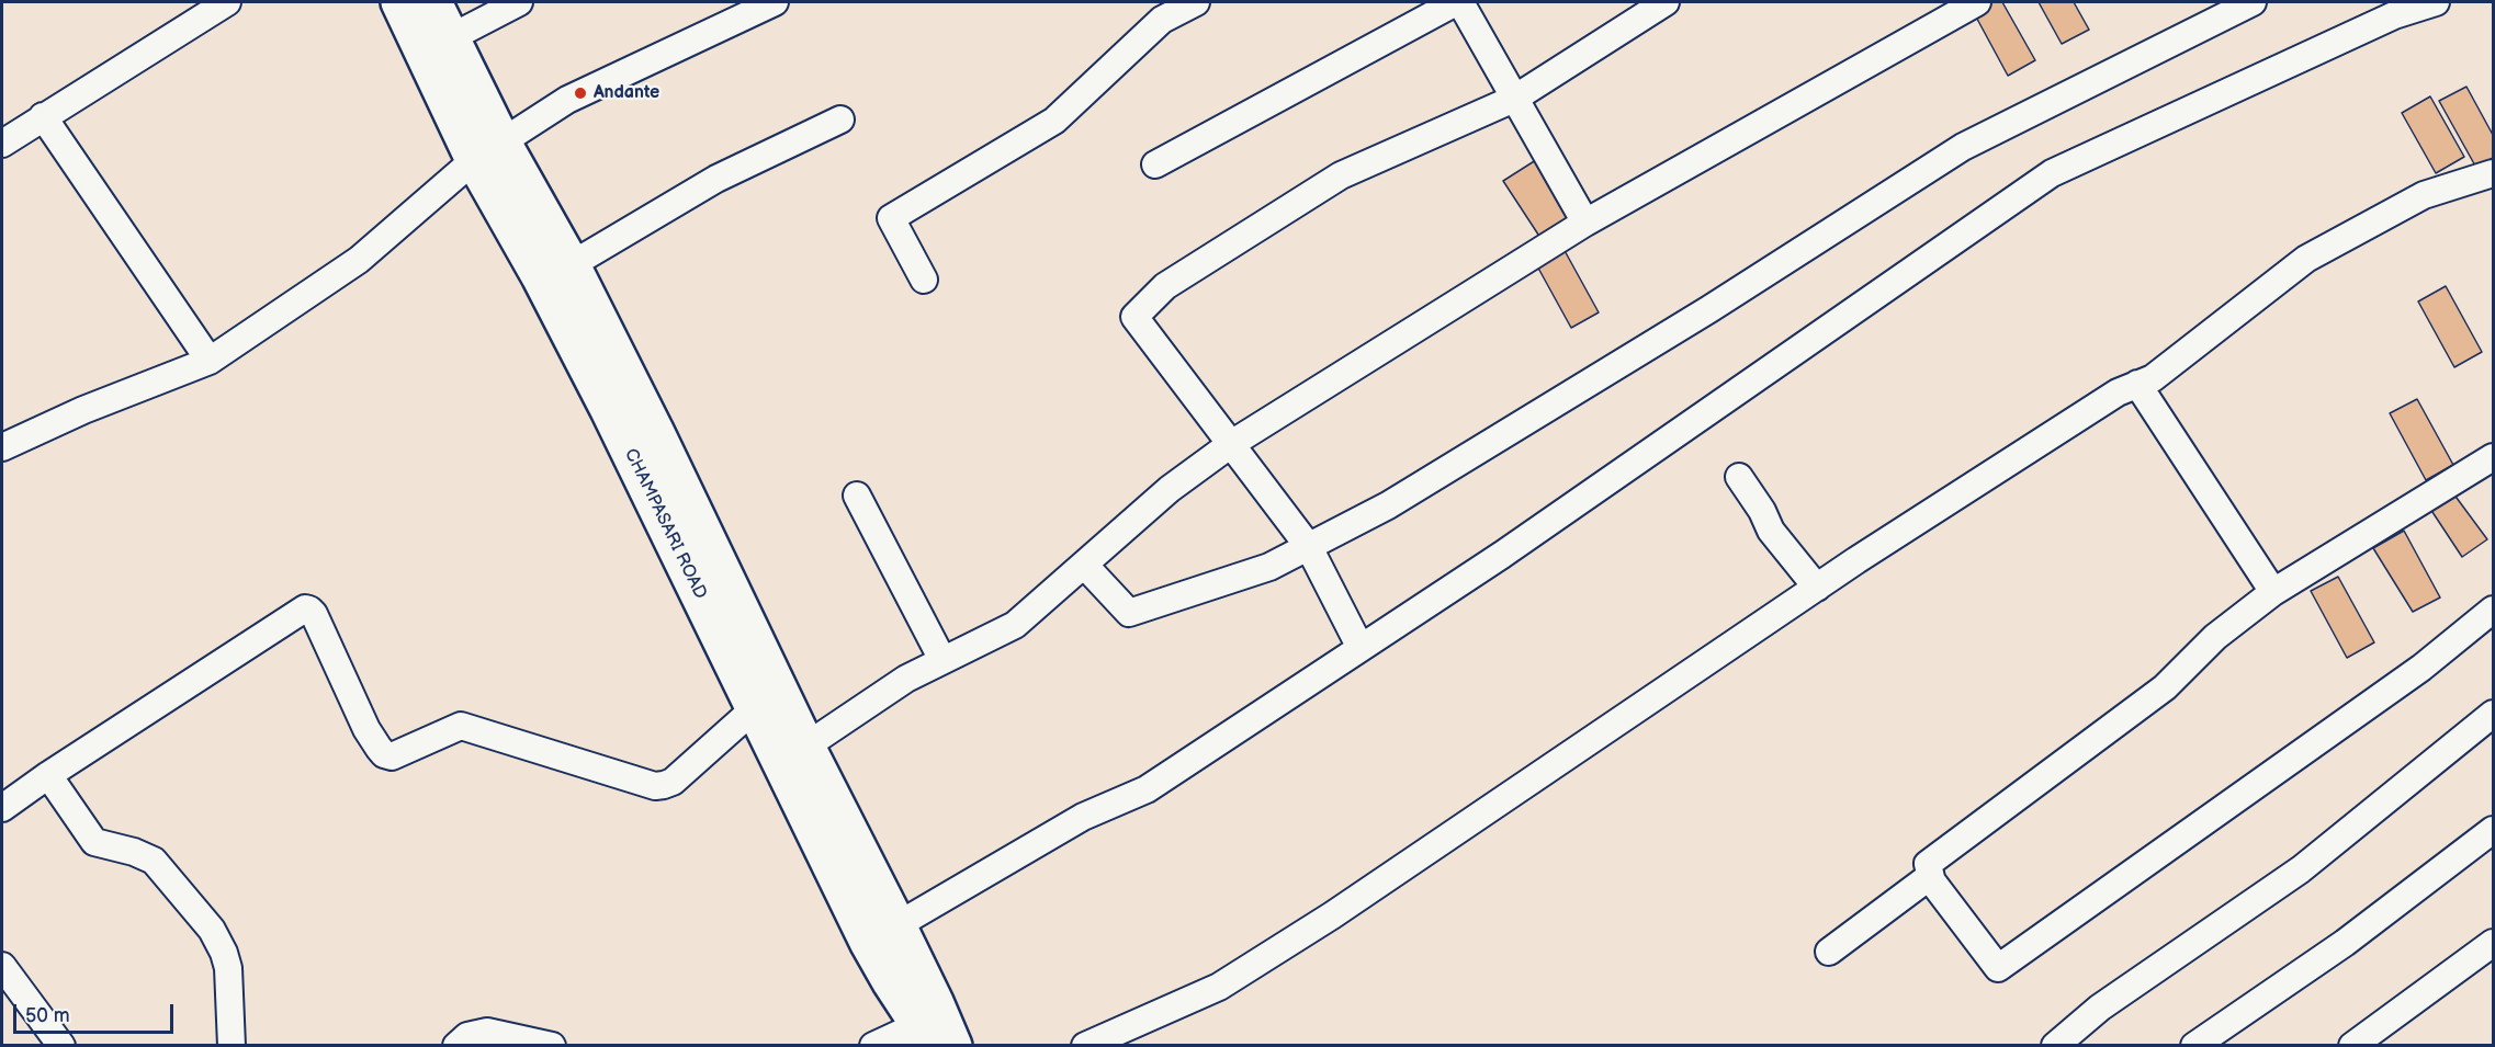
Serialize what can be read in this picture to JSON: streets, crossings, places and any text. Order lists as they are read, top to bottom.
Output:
{
  "streets": {
    "main road": ["CHAMPASARI ROAD"]
  },
  "places": ["Andante"],
  "scale_bar": "50 m"
}
